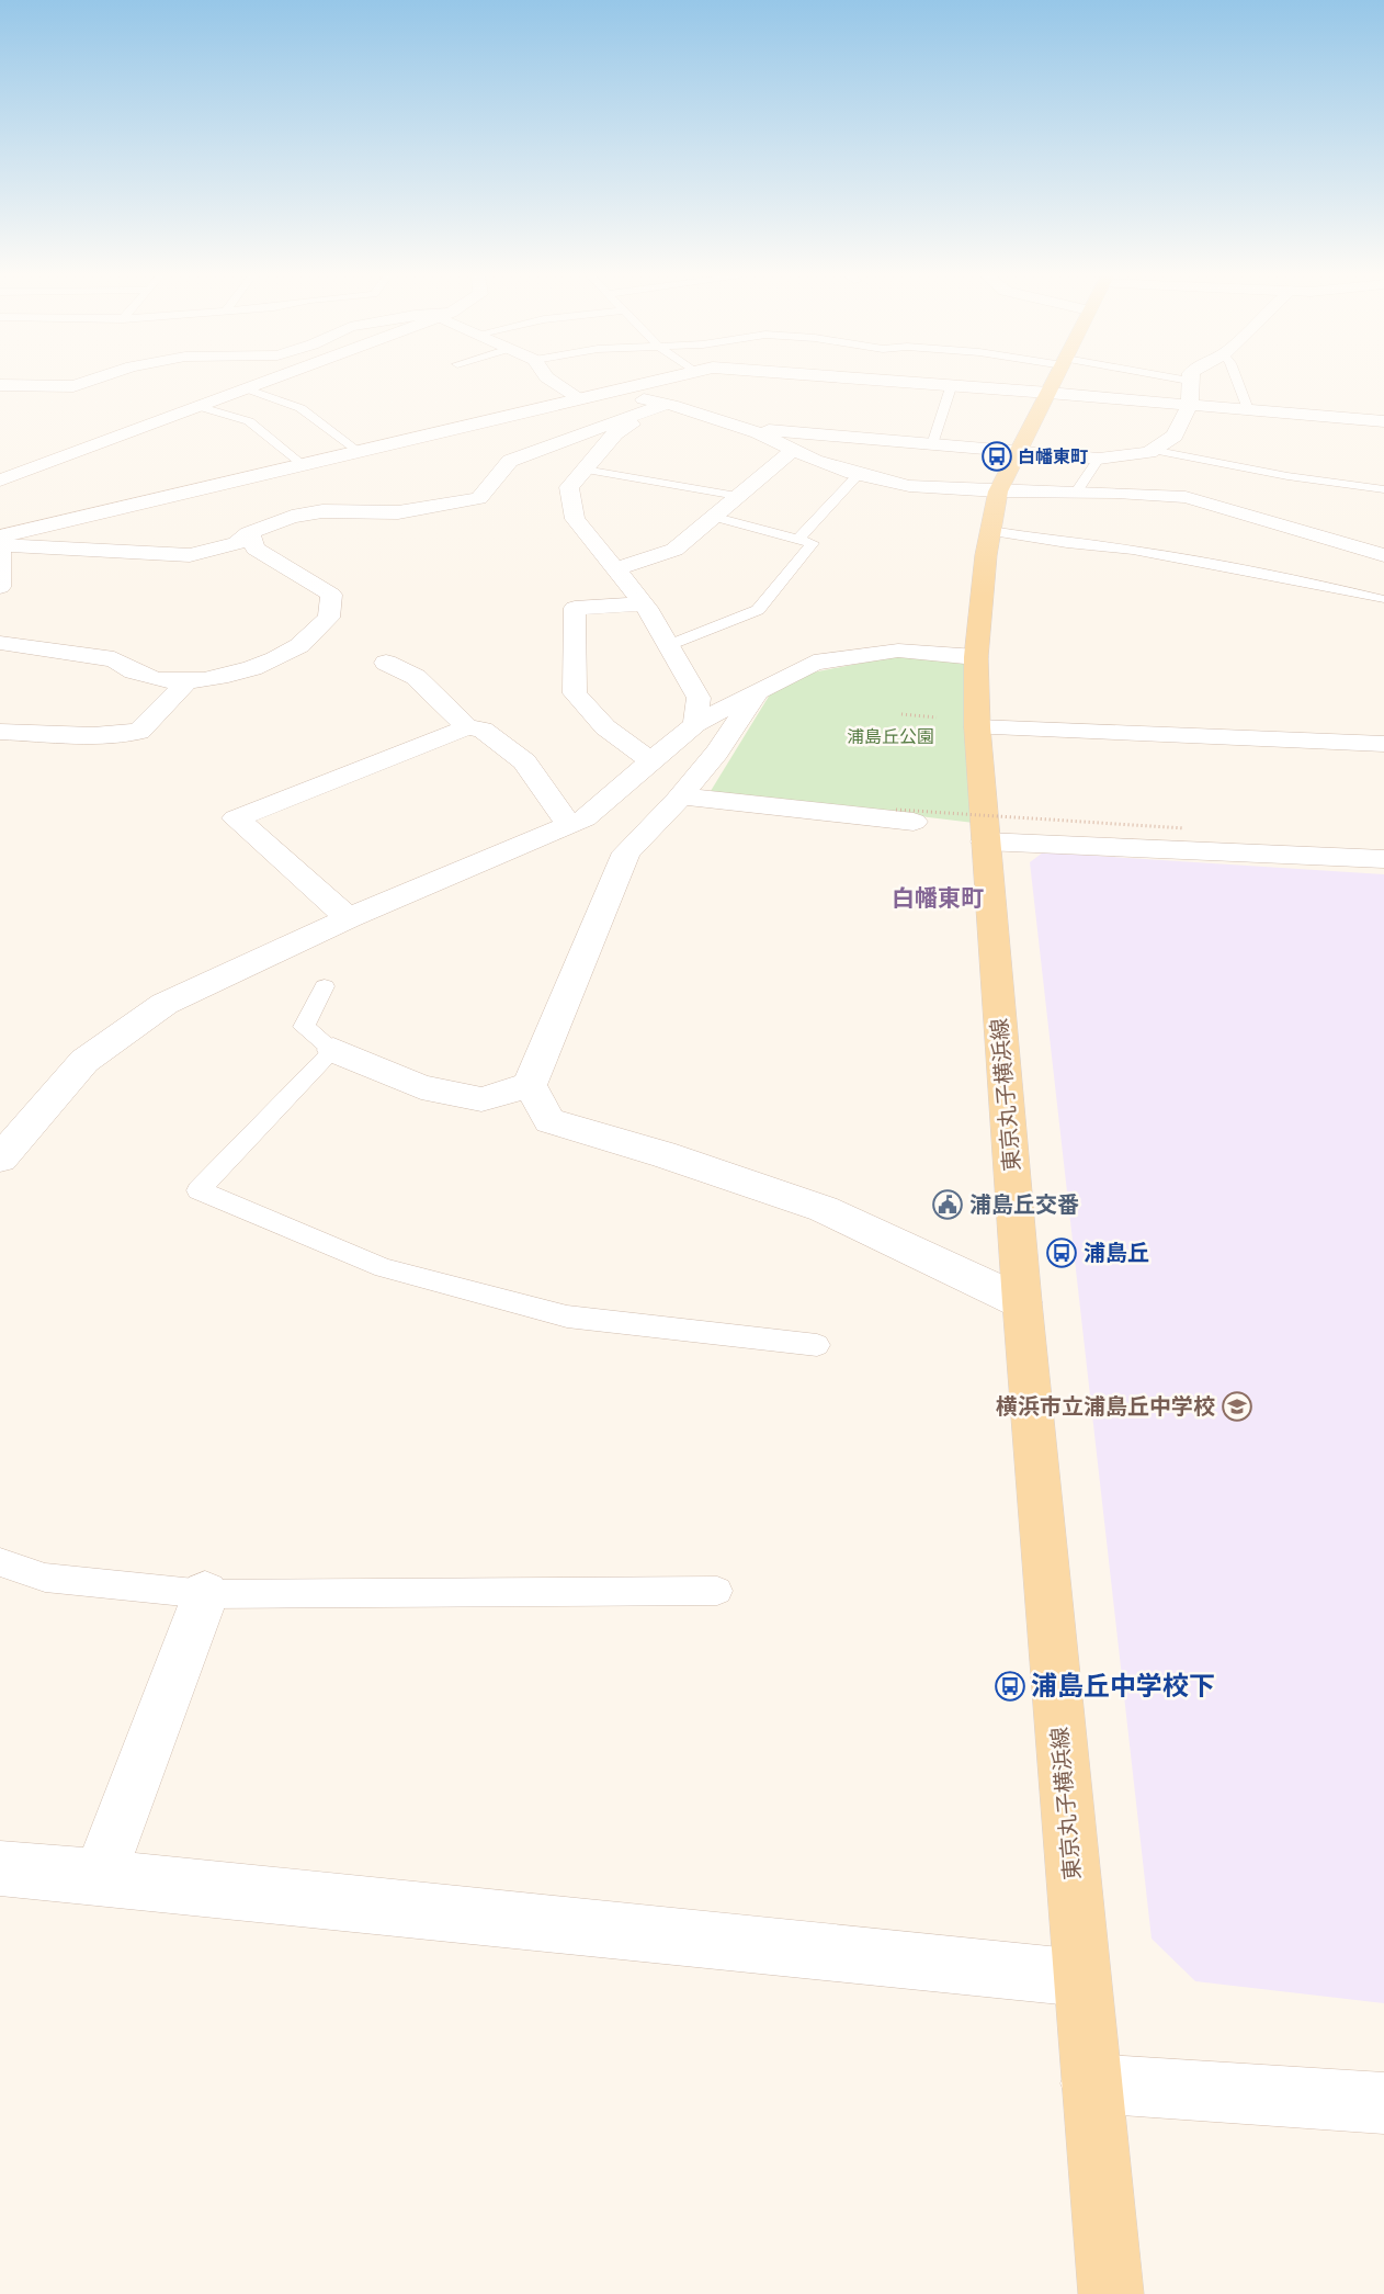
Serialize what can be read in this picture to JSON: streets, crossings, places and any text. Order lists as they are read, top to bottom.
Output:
{
  "streets": {
    "main road": ["東京丸子横浜線"]
  },
  "districts": ["白幡東町"],
  "parks": ["浦島丘公園"],
  "places": {
    "bus stop": ["白幡東町", "浦島丘", "浦島丘中学校下"],
    "public building": ["浦島丘交番"],
    "school or university": ["横浜市立浦島丘中学校"]
  }
}
